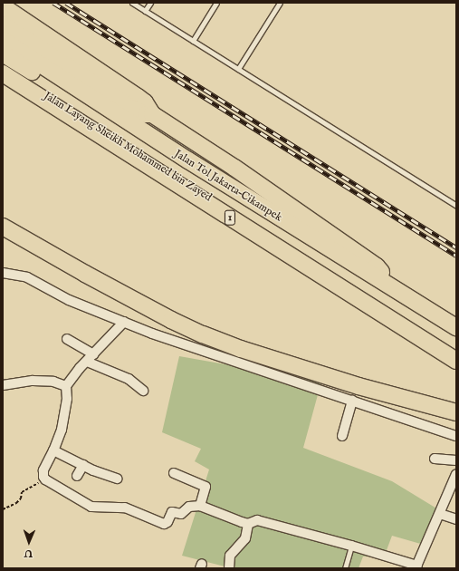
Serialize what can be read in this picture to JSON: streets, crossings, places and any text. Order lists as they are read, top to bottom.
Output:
{
  "streets": {
    "highway": ["Jalan Layang Sheikh Mohammed bin Zayed", "Jalan Tol Jakarta–Cikampek", "1"]
  },
  "north": "bottom"
}
